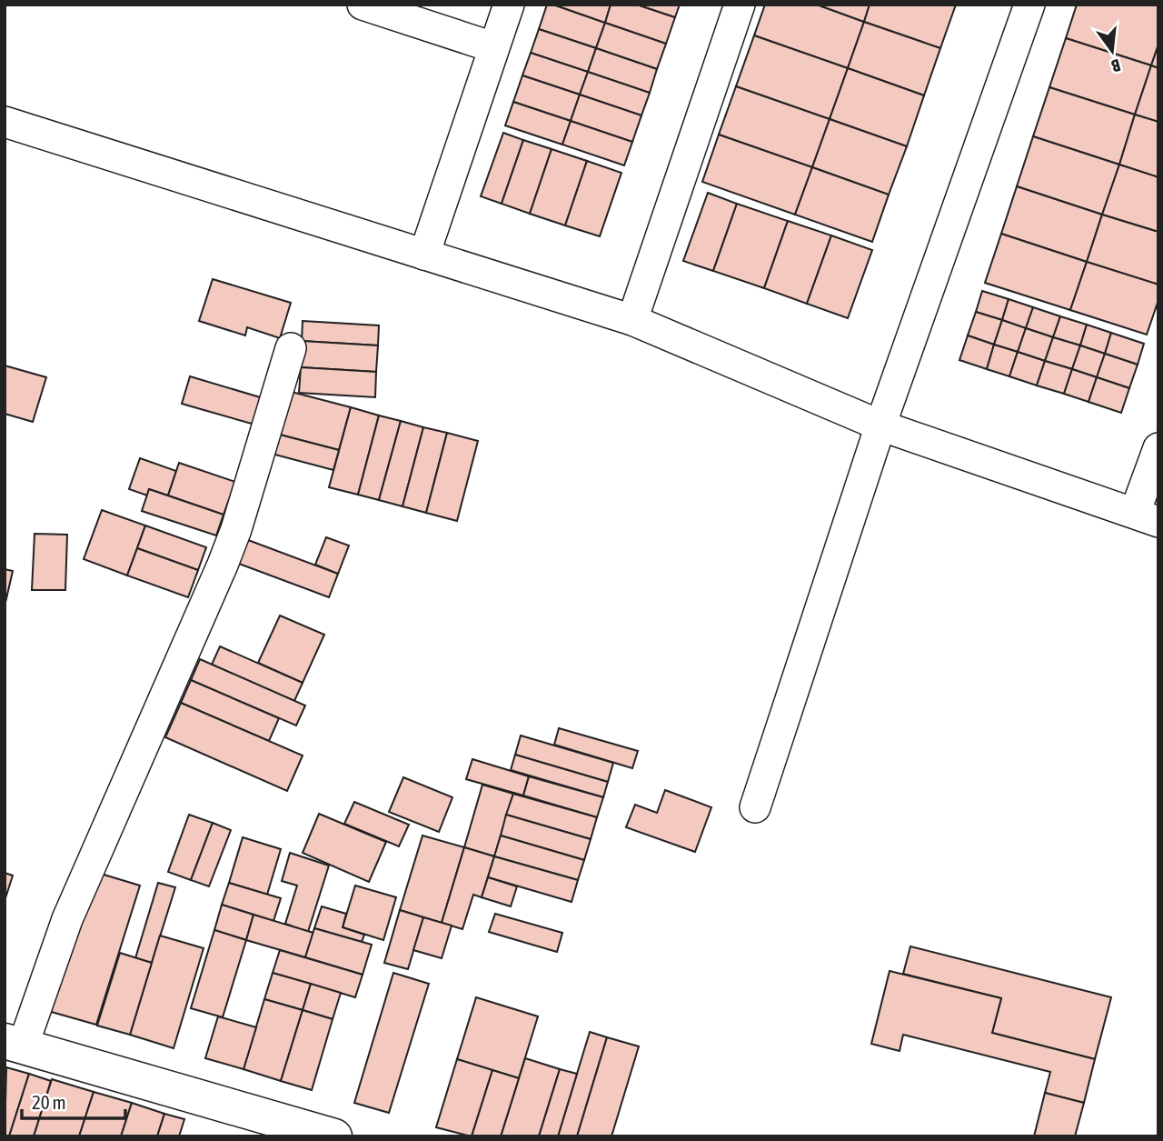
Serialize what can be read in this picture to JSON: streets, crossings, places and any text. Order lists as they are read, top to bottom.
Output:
{
  "scale_bar": "20 m",
  "north": "bottom"
}
